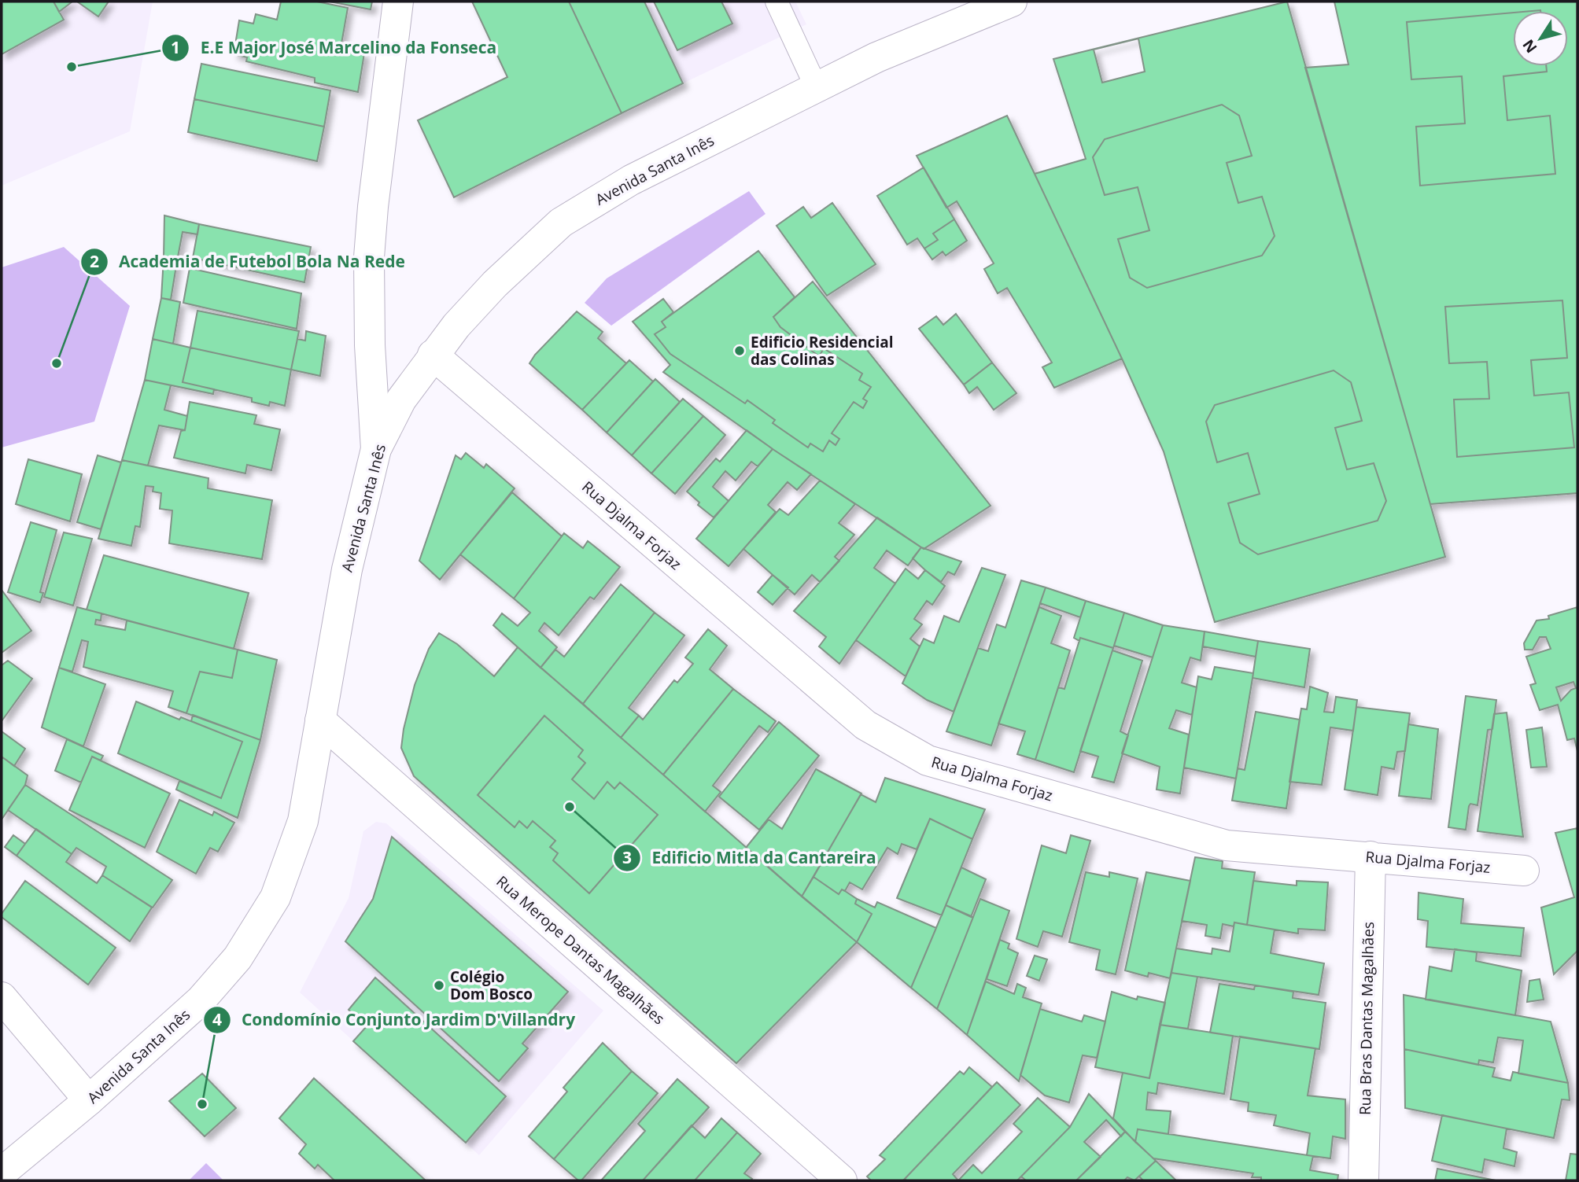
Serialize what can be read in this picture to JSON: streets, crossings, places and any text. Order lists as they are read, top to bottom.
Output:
{
  "streets": {
    "street": [
      "Avenida Santa Inês",
      "Rua Djalma Forjaz",
      "Rua Merope Dantas Magalhães",
      "Rua Bras Dantas Magalhães"
    ]
  },
  "crossings": [
    ["Avenida Santa Inês", "Rua Djalma Forjaz"],
    ["Avenida Santa Inês", "Rua Merope Dantas Magalhães"],
    ["Rua Djalma Forjaz", "Rua Bras Dantas Magalhães"]
  ],
  "places": [
    "E.E Major José Marcelino da Fonseca",
    "Edificio Residencial das Colinas",
    "Academia de Futebol Bola Na Rede",
    "Edificio Mitla da Cantareira",
    "Colégio Dom Bosco",
    "Condomínio Conjunto Jardim D'Villandry"
  ],
  "north": "bottom left"
}
